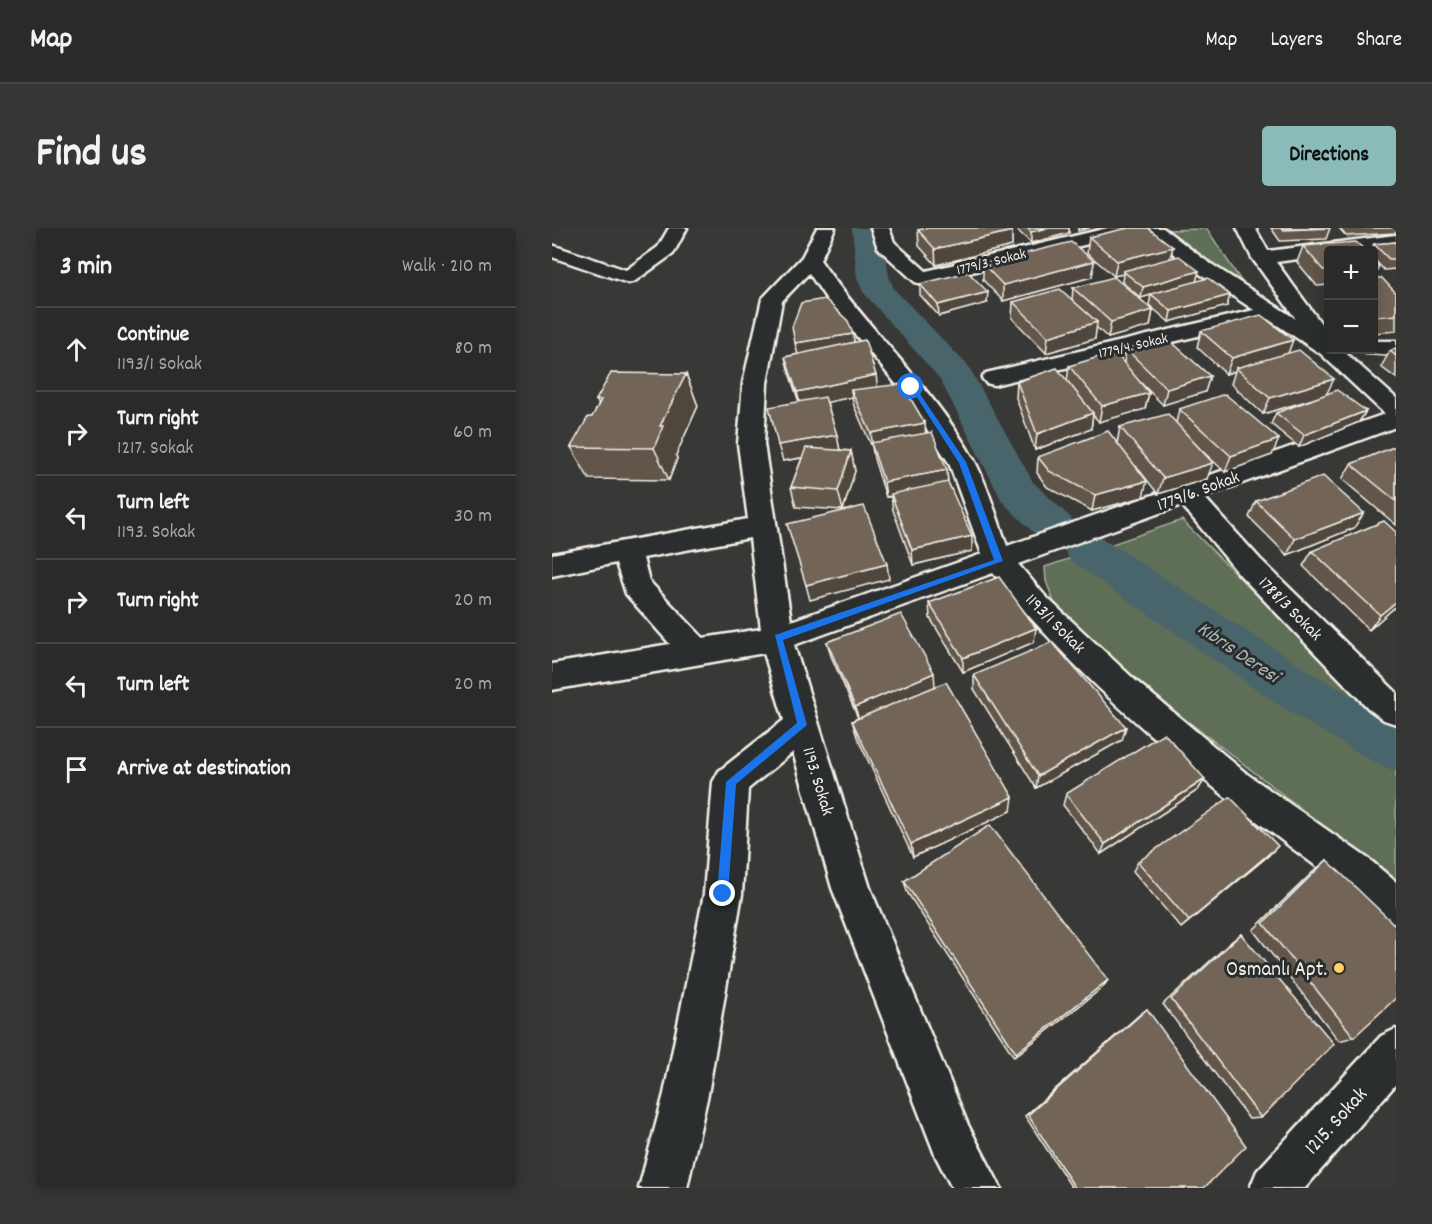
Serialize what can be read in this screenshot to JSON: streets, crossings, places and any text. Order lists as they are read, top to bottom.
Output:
{
  "streets": {
    "street": [
      "1779/3. Sokak",
      "1779/4. Sokak",
      "1779/6. Sokak",
      "1788/3 Sokak",
      "1193/1 Sokak",
      "1193. Sokak",
      "1215. Sokak"
    ]
  },
  "crossings": [
    ["1779/6. Sokak", "1193/1 Sokak"],
    ["1779/6. Sokak", "1193. Sokak"],
    ["1193/1 Sokak", "1193. Sokak"]
  ],
  "water": ["Kıbrıs Deresi"],
  "places": ["Osmanlı Apt."],
  "page": {
    "header": "Map",
    "nav": ["Map", "Layers", "Share"],
    "title": "Find us",
    "buttons": "Directions",
    "heading": ["3 min", "Walk · 210 m"],
    "map_buttons": ["+", "−"],
    "list": [
      ["Continue", "1193/1 Sokak", "80 m"],
      ["Turn right", "1217. Sokak", "60 m"],
      ["Turn left", "1193. Sokak", "30 m"],
      ["Turn right", "20 m"],
      ["Turn left", "20 m"],
      "Arrive at destination"
    ]
  }
}
